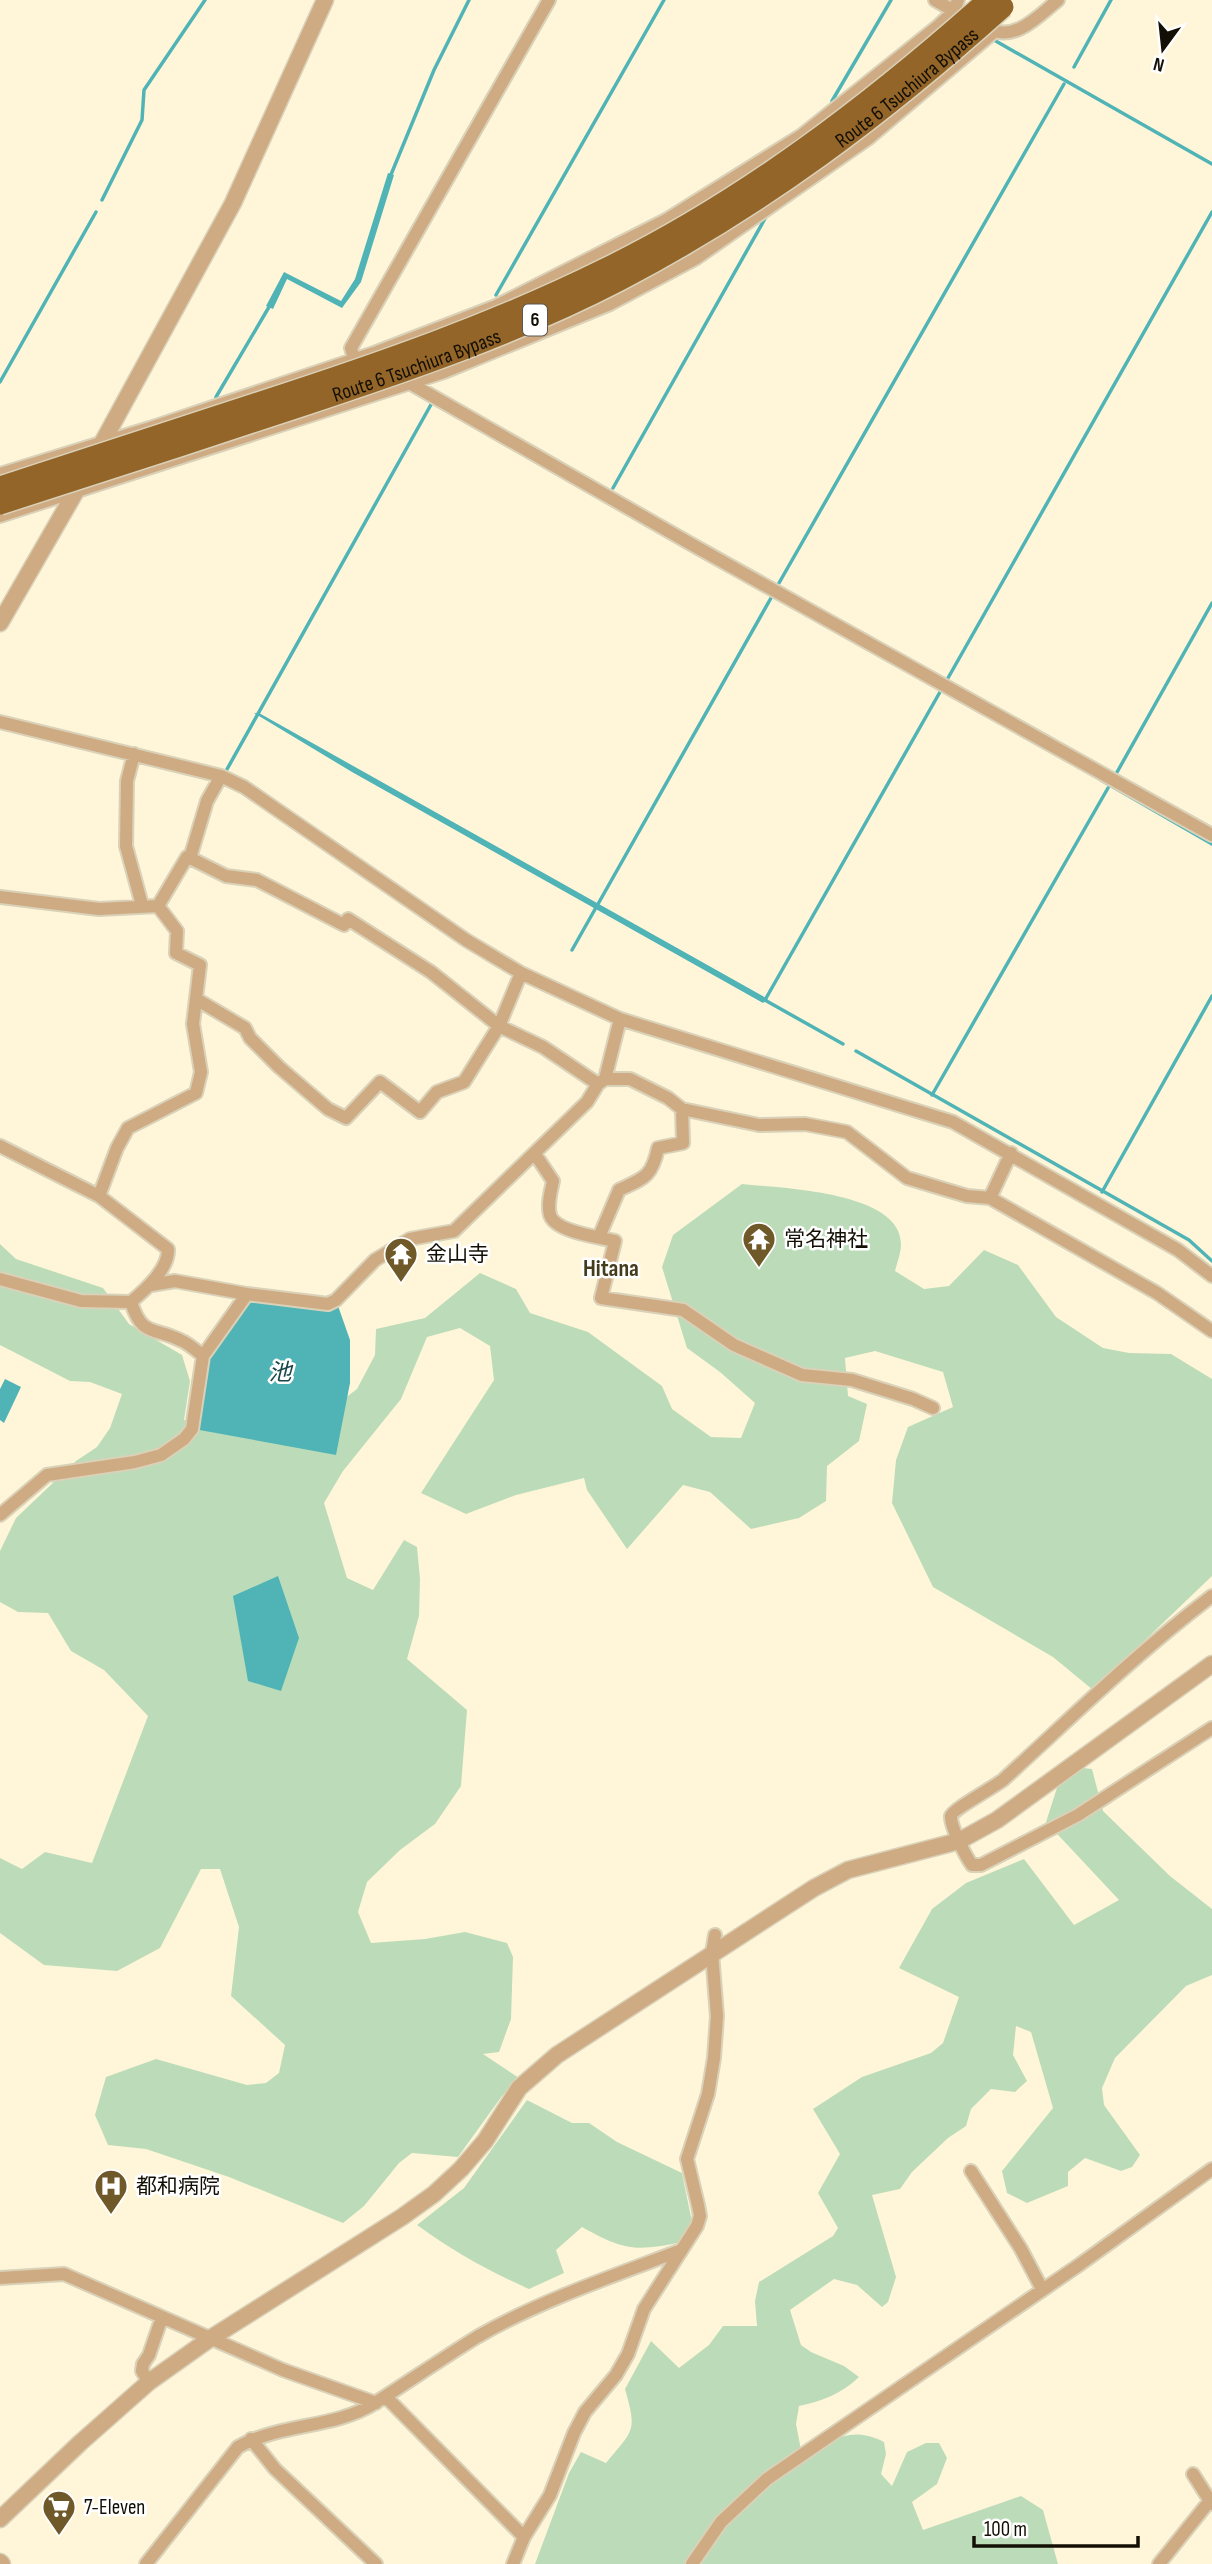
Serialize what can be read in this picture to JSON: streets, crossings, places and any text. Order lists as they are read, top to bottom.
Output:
{
  "streets": {
    "highway": ["Route 6 Tsuchiura Bypass", "6"]
  },
  "districts": ["Hitana"],
  "water": ["池"],
  "places": {
    "temple": ["常名神社", "金山寺"],
    "hospital": ["都和病院"],
    "supermarket": ["7-Eleven"]
  },
  "scale_bar": "100 m",
  "north": "bottom"
}
